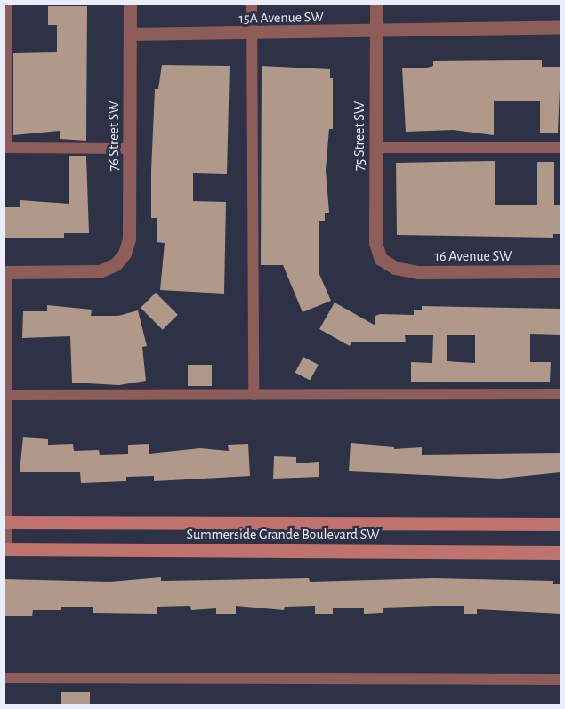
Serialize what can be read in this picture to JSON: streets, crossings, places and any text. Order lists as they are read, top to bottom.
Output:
{
  "streets": {
    "street": [
      "15A Avenue SW",
      "76 Street SW",
      "75 Street SW",
      "16 Avenue SW",
      "Summerside Grande Boulevard SW"
    ]
  },
  "crossings": [
    ["15A Avenue SW", "76 Street SW"],
    ["15A Avenue SW", "75 Street SW"],
    ["75 Street SW", "16 Avenue SW"]
  ]
}
